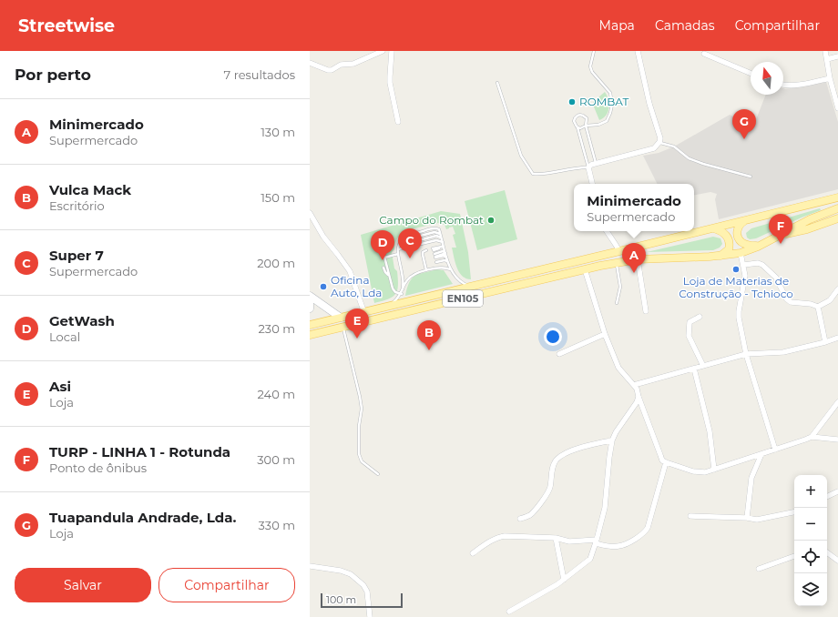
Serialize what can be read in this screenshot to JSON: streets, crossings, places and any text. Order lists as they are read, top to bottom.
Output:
{
  "streets": {
    "main road": ["EN105"]
  },
  "places": [
    "ROMBAT",
    "Campo do Rombat",
    "Loja de Materias de Construção - Tchioco",
    "Oficina Auto, Lda"
  ],
  "scale_bar": "100 m",
  "north": "top",
  "page": {
    "header": "Streetwise",
    "nav": ["Mapa", "Camadas", "Compartilhar"],
    "heading": ["Por perto", "7 resultados"],
    "list": [
      {
        "mark": "A",
        "name": "Minimercado",
        "note": "Supermercado",
        "value": "130 m"
      },
      {
        "mark": "B",
        "name": "Vulca Mack",
        "note": "Escritório",
        "value": "150 m"
      },
      {
        "mark": "C",
        "name": "Super 7",
        "note": "Supermercado",
        "value": "200 m"
      },
      {
        "mark": "D",
        "name": "GetWash",
        "note": "Local",
        "value": "230 m"
      },
      {
        "mark": "E",
        "name": "Asi",
        "note": "Loja",
        "value": "240 m"
      },
      {
        "mark": "F",
        "name": "TURP - LINHA 1 - Rotunda",
        "note": "Ponto de ônibus",
        "value": "300 m"
      },
      {
        "mark": "G",
        "name": "Tuapandula Andrade, Lda.",
        "note": "Loja",
        "value": "330 m"
      }
    ],
    "pins": [
      "G",
      "F",
      "C",
      "D",
      "A",
      "E",
      "B"
    ],
    "popup": ["Minimercado", "Supermercado"],
    "map_buttons": ["+", "−"],
    "buttons": ["Salvar", "Compartilhar"],
    "scale": "100 m"
  }
}
